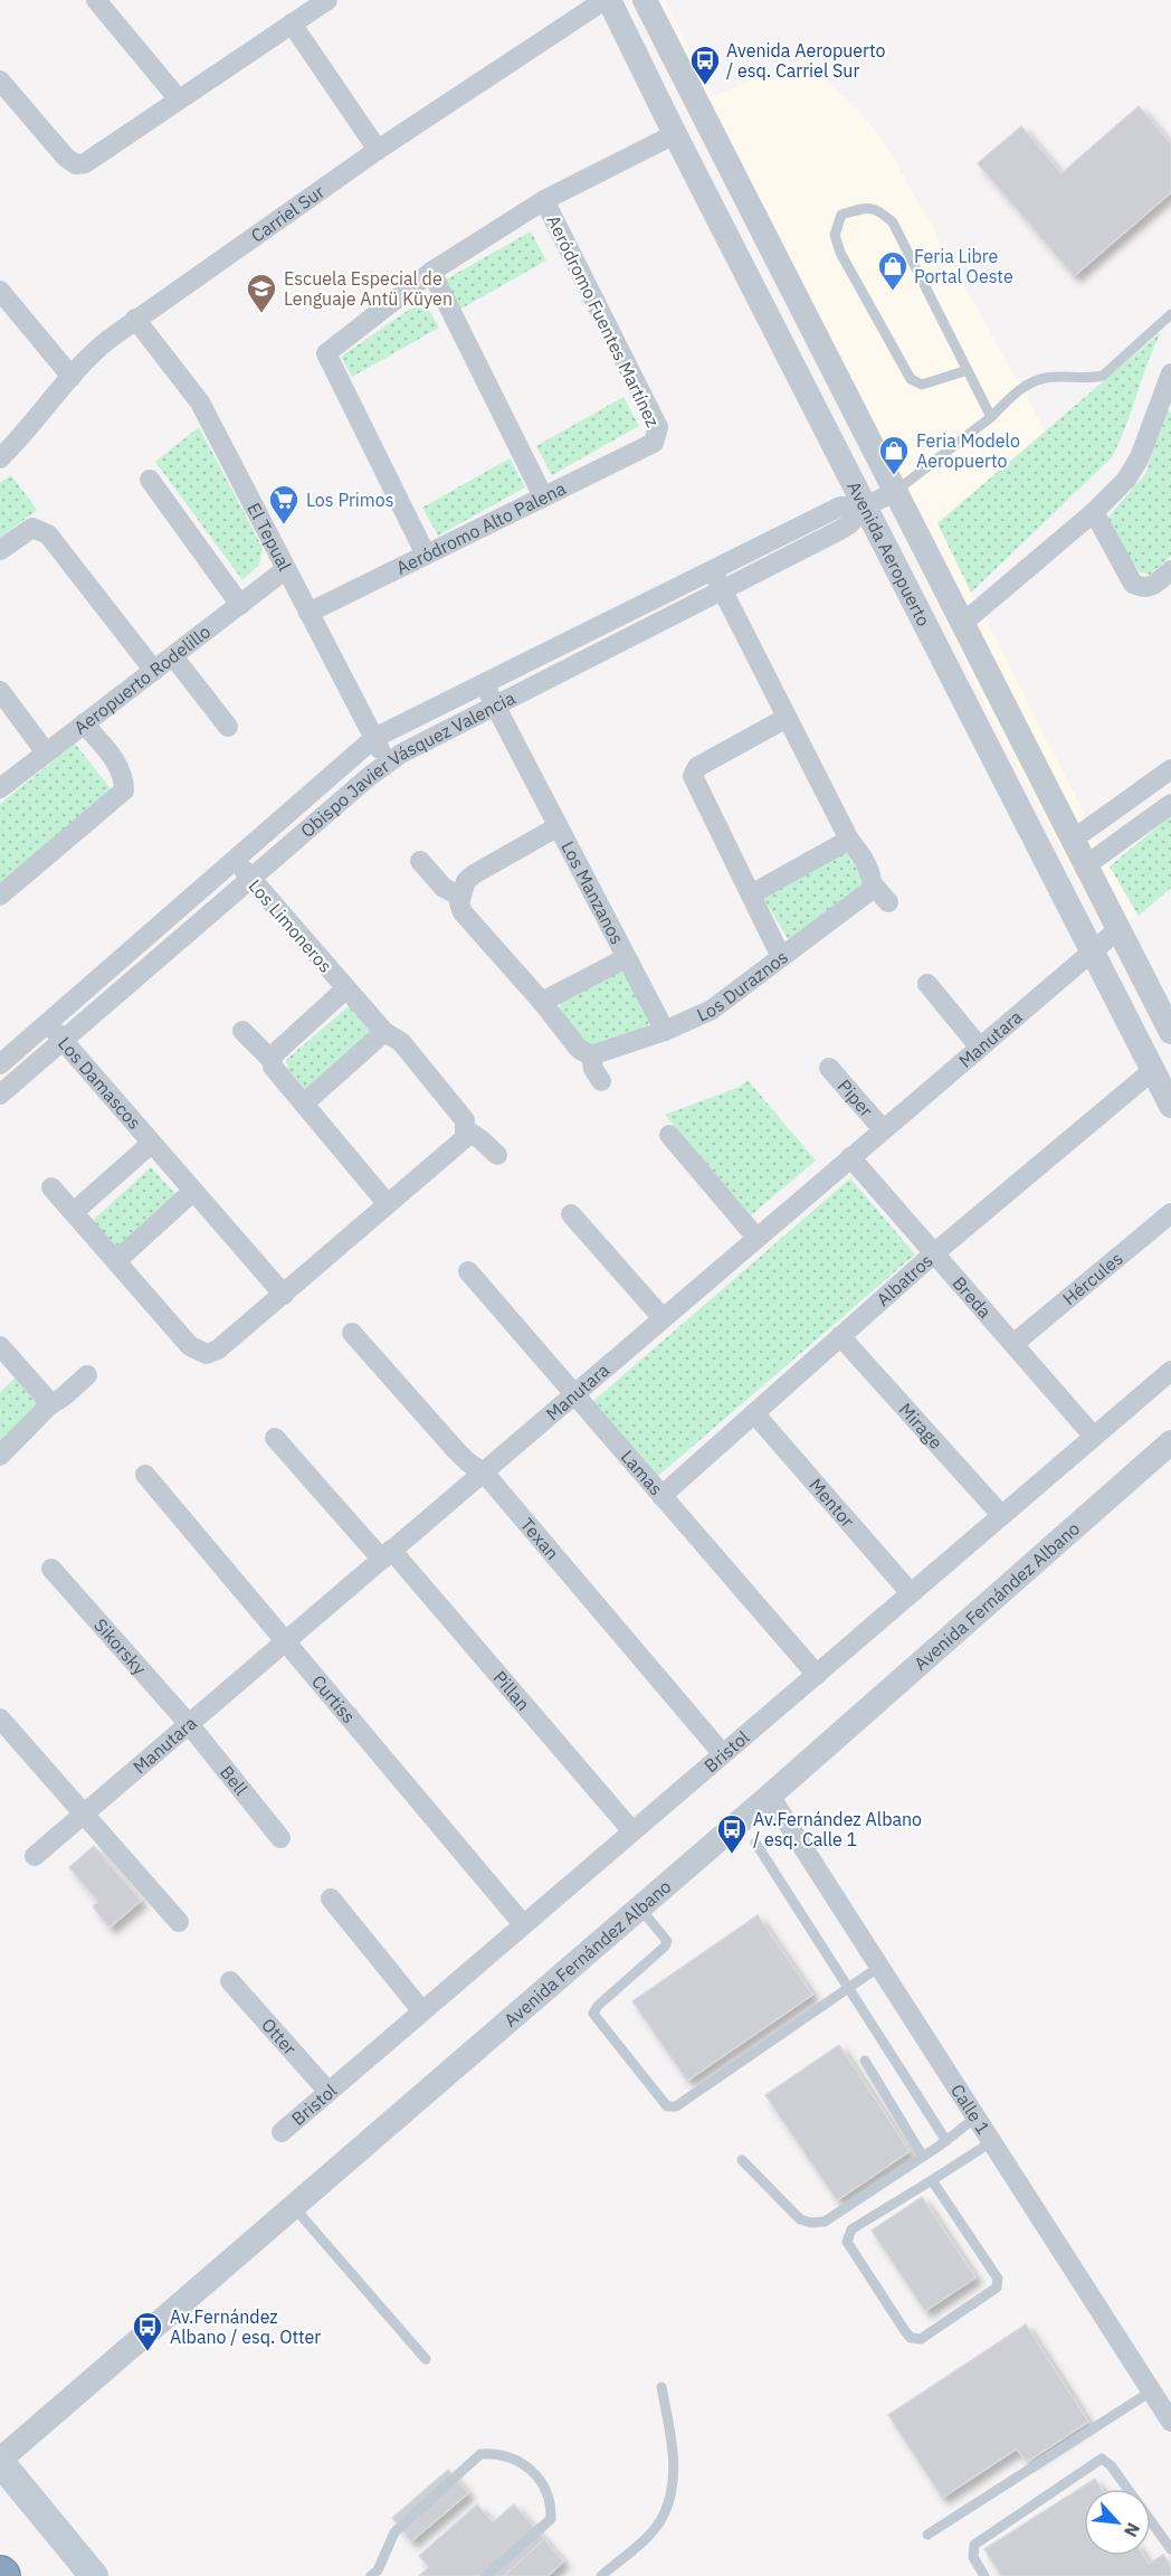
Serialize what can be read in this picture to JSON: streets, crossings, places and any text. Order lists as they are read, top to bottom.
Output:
{
  "streets": {
    "street": [
      "Carriel Sur",
      "Aeródromo Fuentes Martínez",
      "Aeródromo Alto Palena",
      "El Tepual",
      "Avenida Aeropuerto",
      "Aeropuerto Rodelillo",
      "Obispo Javier Vásquez Valencia",
      "Los Manzanos",
      "Los Limoneros",
      "Los Duraznos",
      "Manutara",
      "Los Damascos",
      "Piper",
      "Hércules",
      "Albatros",
      "Breda",
      "Mirage",
      "Lamas",
      "Mentor",
      "Texan",
      "Avenida Fernández Albano",
      "Sikorsky",
      "Pillan",
      "Curtiss",
      "Bristol",
      "Bell",
      "Otter",
      "Calle 1"
    ]
  },
  "crossings": [
    ["Carriel Sur", "El Tepual"],
    ["Carriel Sur", "Avenida Aeropuerto"],
    ["Aeródromo Fuentes Martínez", "Aeródromo Alto Palena"],
    ["Aeródromo Alto Palena", "El Tepual"],
    ["El Tepual", "Aeropuerto Rodelillo"],
    ["El Tepual", "Obispo Javier Vásquez Valencia"],
    ["Avenida Aeropuerto", "Obispo Javier Vásquez Valencia"],
    ["Avenida Aeropuerto", "Manutara"],
    ["Avenida Aeropuerto", "Albatros"],
    ["Obispo Javier Vásquez Valencia", "Los Manzanos"],
    ["Obispo Javier Vásquez Valencia", "Los Limoneros"],
    ["Obispo Javier Vásquez Valencia", "Los Damascos"],
    ["Los Manzanos", "Los Duraznos"],
    ["Manutara", "Piper"],
    ["Manutara", "Breda"],
    ["Manutara", "Lamas"],
    ["Manutara", "Texan"],
    ["Manutara", "Sikorsky"],
    ["Manutara", "Pillan"],
    ["Manutara", "Curtiss"],
    ["Manutara", "Bell"],
    ["Hércules", "Breda"],
    ["Albatros", "Breda"],
    ["Albatros", "Mirage"],
    ["Albatros", "Lamas"],
    ["Albatros", "Mentor"],
    ["Breda", "Bristol"],
    ["Mirage", "Bristol"],
    ["Lamas", "Bristol"],
    ["Mentor", "Bristol"],
    ["Texan", "Bristol"],
    ["Avenida Fernández Albano", "Calle 1"],
    ["Sikorsky", "Bell"],
    ["Pillan", "Bristol"],
    ["Curtiss", "Bristol"],
    ["Bristol", "Otter"]
  ],
  "places": {
    "bus stop": ["Avenida Aeropuerto / esq. Carriel Sur", "Av.Fernández Albano / esq. Calle 1", "Av.Fernández Albano / esq. Otter"],
    "shop": ["Feria Libre Portal Oeste", "Feria Modelo Aeropuerto"],
    "school or university": ["Escuela Especial de Lenguaje Antü Küyen"],
    "supermarket": ["Los Primos"]
  },
  "north": "bottom right"
}
